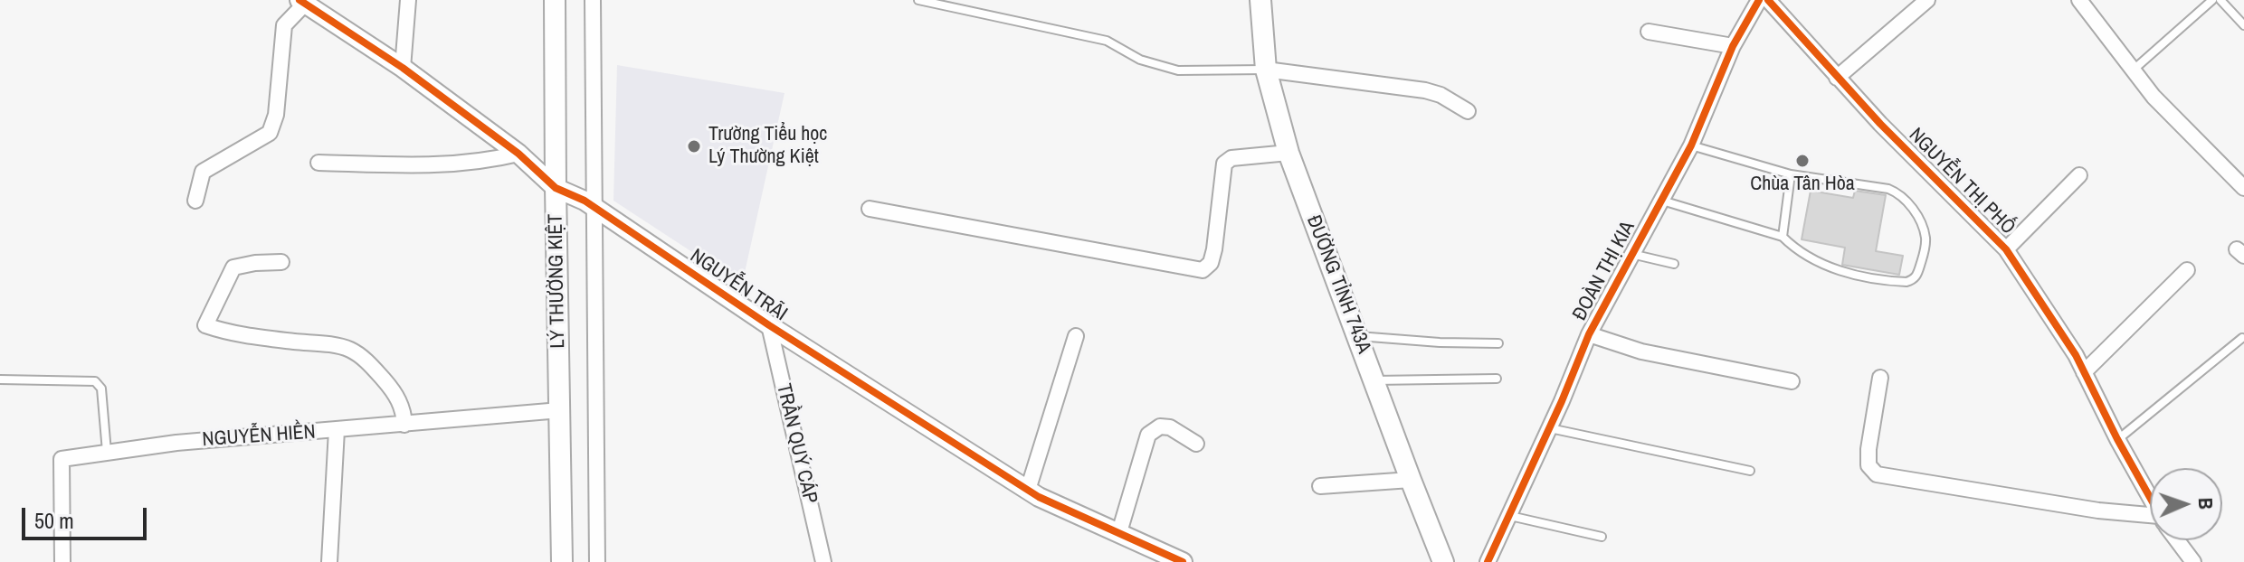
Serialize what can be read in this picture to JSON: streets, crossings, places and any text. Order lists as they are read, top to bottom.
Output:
{
  "streets": {
    "main road": ["LÝ THƯỜNG KIỆT", "ĐƯỜNG TỈNH 743A"],
    "street": [
      "NGUYỄN THỊ PHỐ",
      "ĐOÀN THỊ KIA",
      "NGUYỄN TRÃI",
      "NGUYỄN HIỀN",
      "TRẦN QUÝ CÁP"
    ]
  },
  "crossings": [
    ["LÝ THƯỜNG KIỆT", "NGUYỄN TRÃI"],
    ["LÝ THƯỜNG KIỆT", "NGUYỄN HIỀN"],
    ["NGUYỄN TRÃI", "TRẦN QUÝ CÁP"]
  ],
  "places": ["Trường Tiểu học Lý Thường Kiệt", "Chùa Tân Hòa"],
  "scale_bar": "50 m",
  "north": "right"
}
